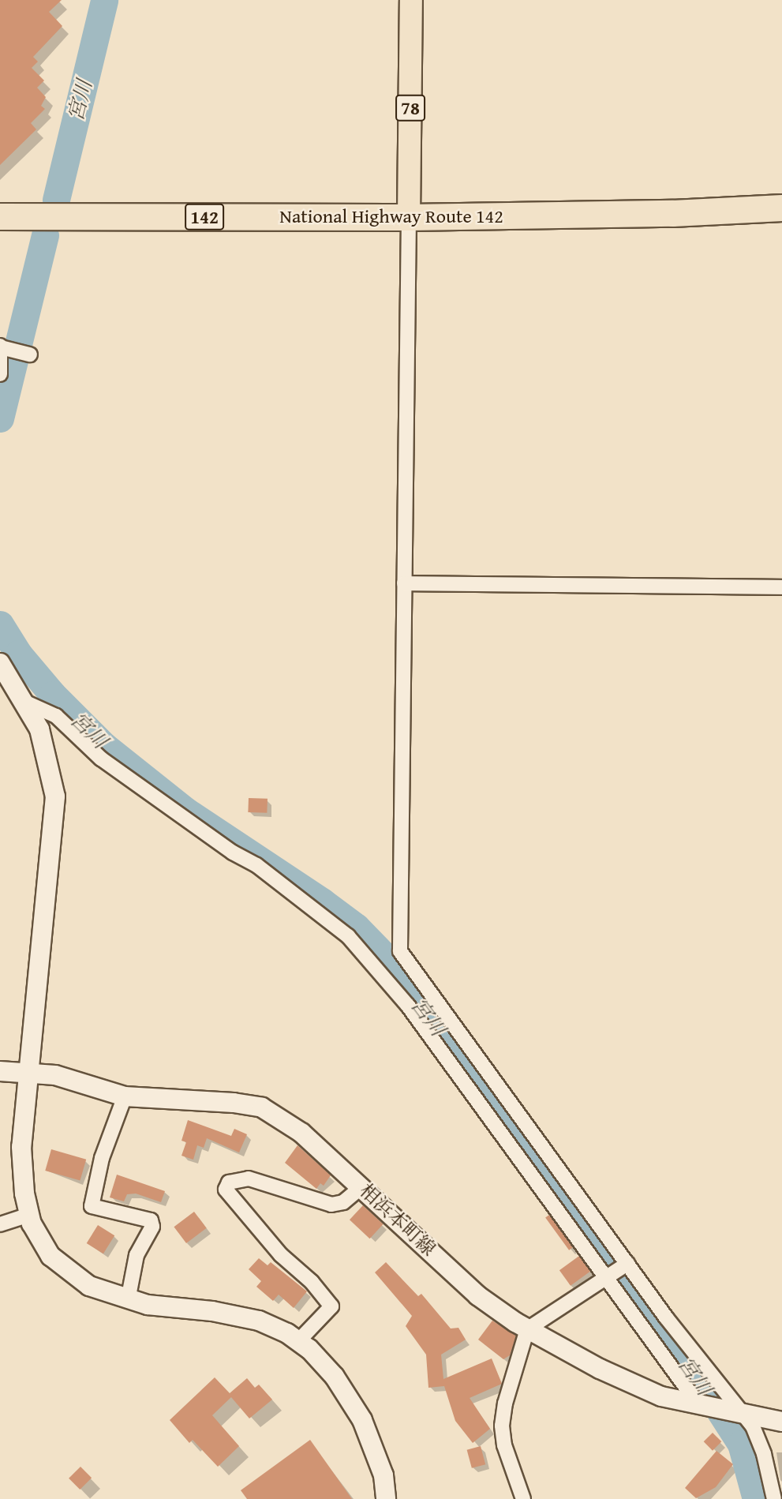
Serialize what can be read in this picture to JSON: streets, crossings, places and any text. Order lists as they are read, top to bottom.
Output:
{
  "streets": {
    "highway": ["National Highway Route 142", "142"],
    "main road": ["78"],
    "street": ["相浜本町線"]
  },
  "crossings": [
    ["78", "National Highway Route 142"]
  ],
  "water": ["宮川"]
}
